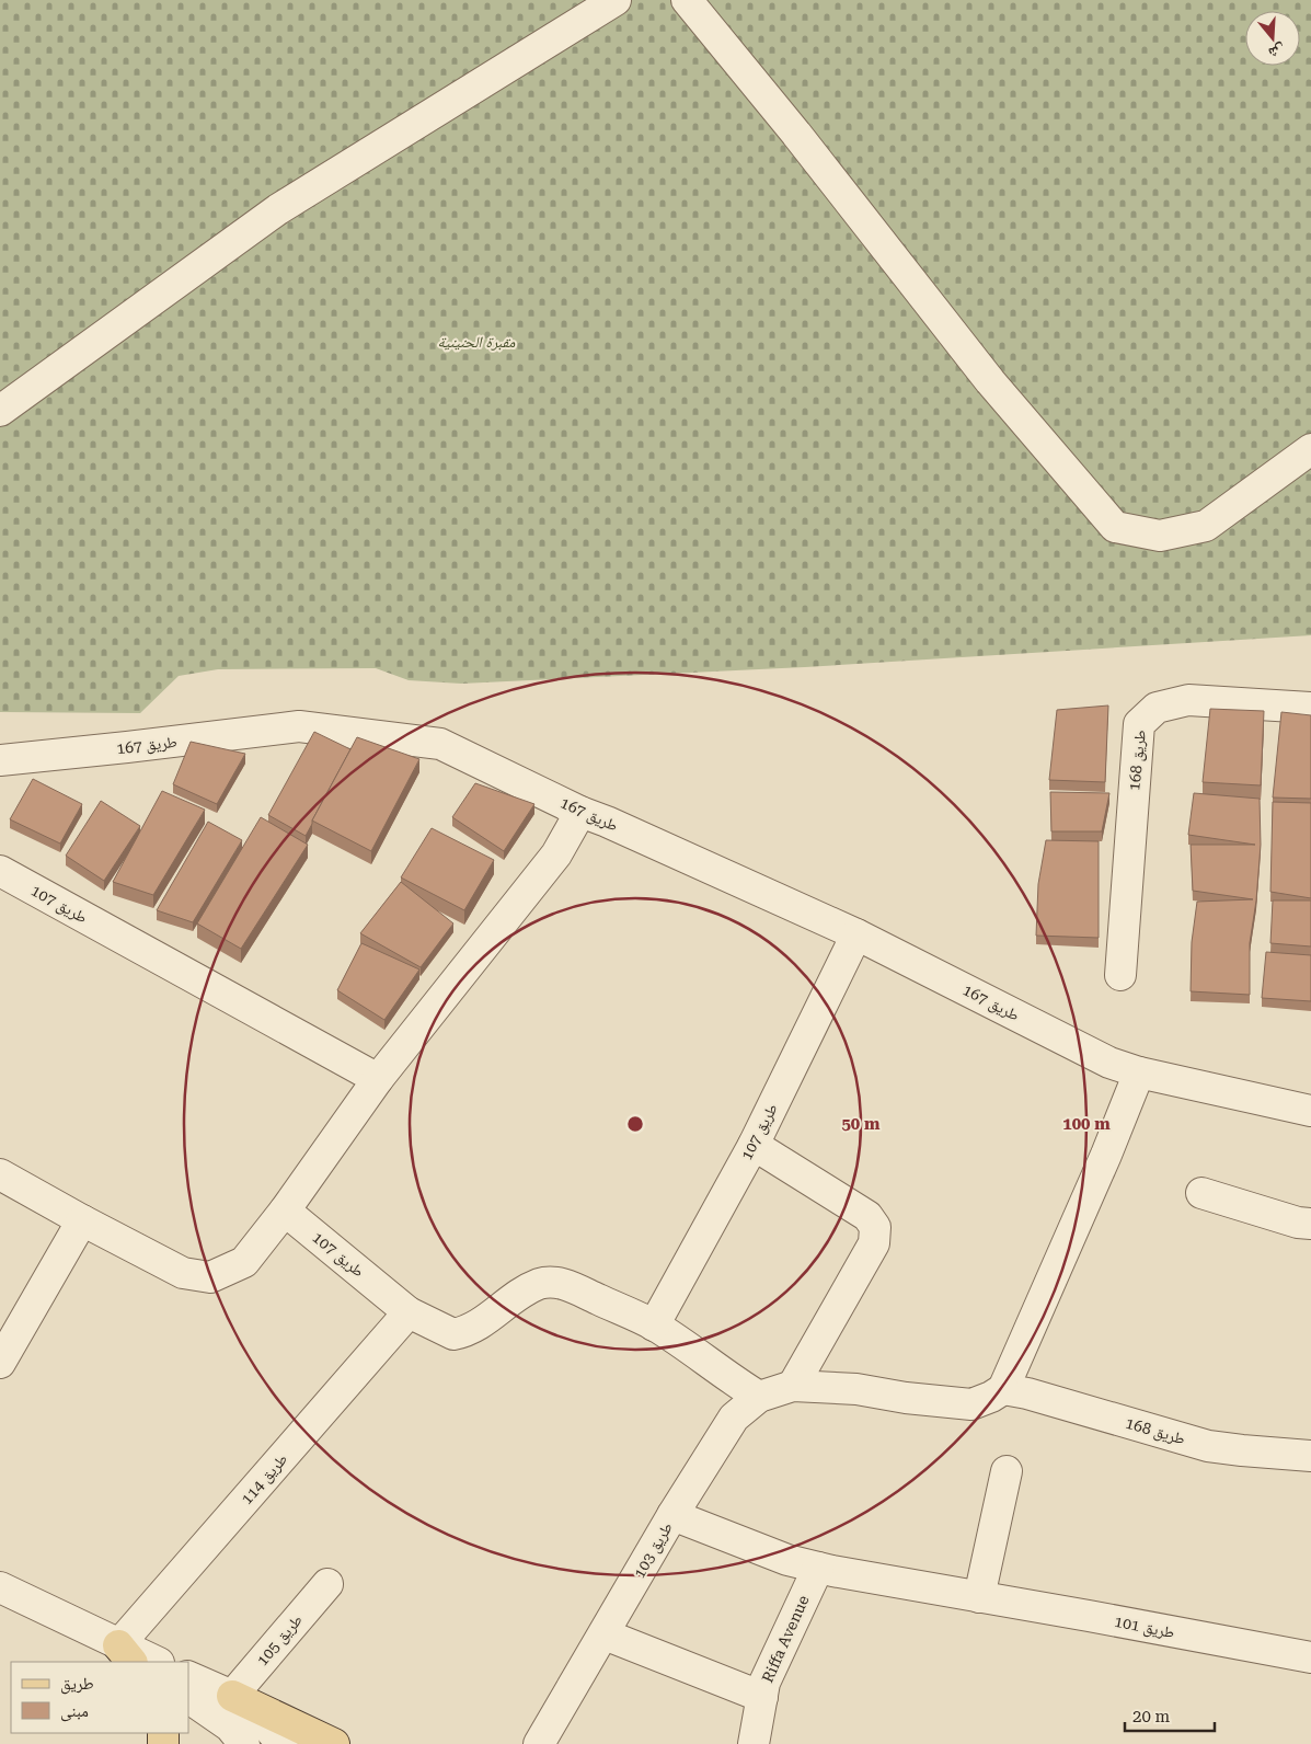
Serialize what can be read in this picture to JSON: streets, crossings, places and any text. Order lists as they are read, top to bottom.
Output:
{
  "streets": {
    "street": [
      "طريق 167",
      "طريق 168",
      "طريق 107",
      "طريق 114",
      "طريق 103",
      "طريق 101",
      "Riffa Avenue",
      "طريق 105"
    ]
  },
  "crossings": [
    ["طريق 167", "طريق 107"],
    ["طريق 107", "طريق 114"],
    ["طريق 107", "طريق 103"],
    ["طريق 103", "طريق 101"],
    ["طريق 101", "Riffa Avenue"]
  ],
  "parks": ["مقبرة الحنينية"],
  "legend": ["طريق", "مبنى"],
  "scale_bar": "20 m",
  "north": "bottom",
  "rings": ["50 m", "100 m"]
}
